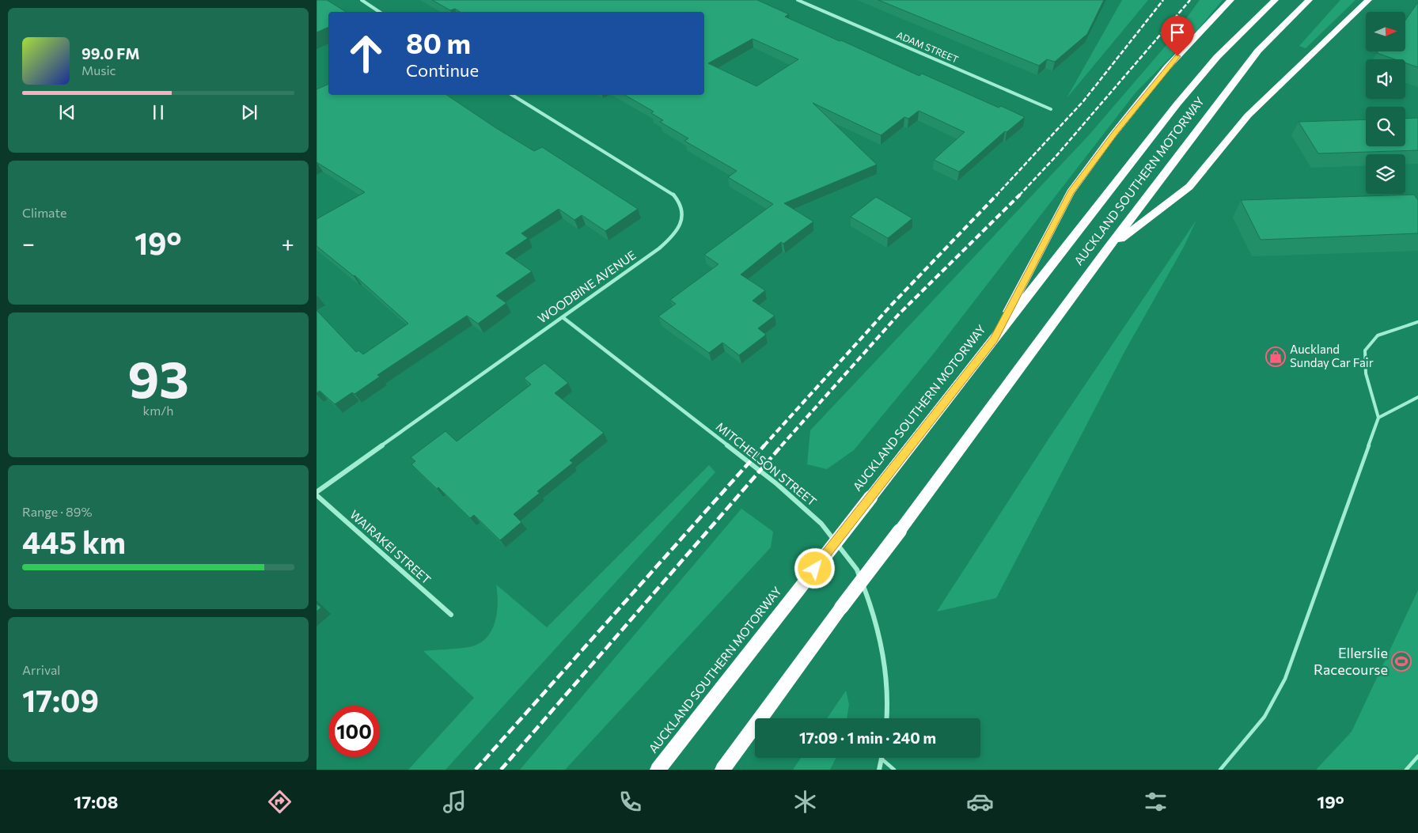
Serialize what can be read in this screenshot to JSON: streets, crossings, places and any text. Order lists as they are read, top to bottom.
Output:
{
  "streets": {
    "highway": ["AUCKLAND SOUTHERN MOTORWAY"],
    "street": [
      "ADAM STREET",
      "WOODBINE AVENUE",
      "MITCHELSON STREET",
      "WAIRAKEI STREET"
    ]
  },
  "crossings": [
    ["WOODBINE AVENUE", "MITCHELSON STREET"],
    ["WOODBINE AVENUE", "WAIRAKEI STREET"]
  ],
  "places": {
    "shop": ["Auckland Sunday Car Fair"],
    "sports": ["Ellerslie Racecourse"]
  },
  "north": "right",
  "page": {
    "turn": ["80 m", "Continue"],
    "song": ["99.0 FM", "Music"],
    "tile": [
      "Climate",
      ["93", "km/h"],
      ["Range · 89%", "445 km"],
      ["Arrival", "17:09"]
    ],
    "heat": ["−", "19°", "+"],
    "limit": "100",
    "trip": "17:09 · 1 min · 240 m",
    "tabs": ["17:08", "19°"]
  }
}
